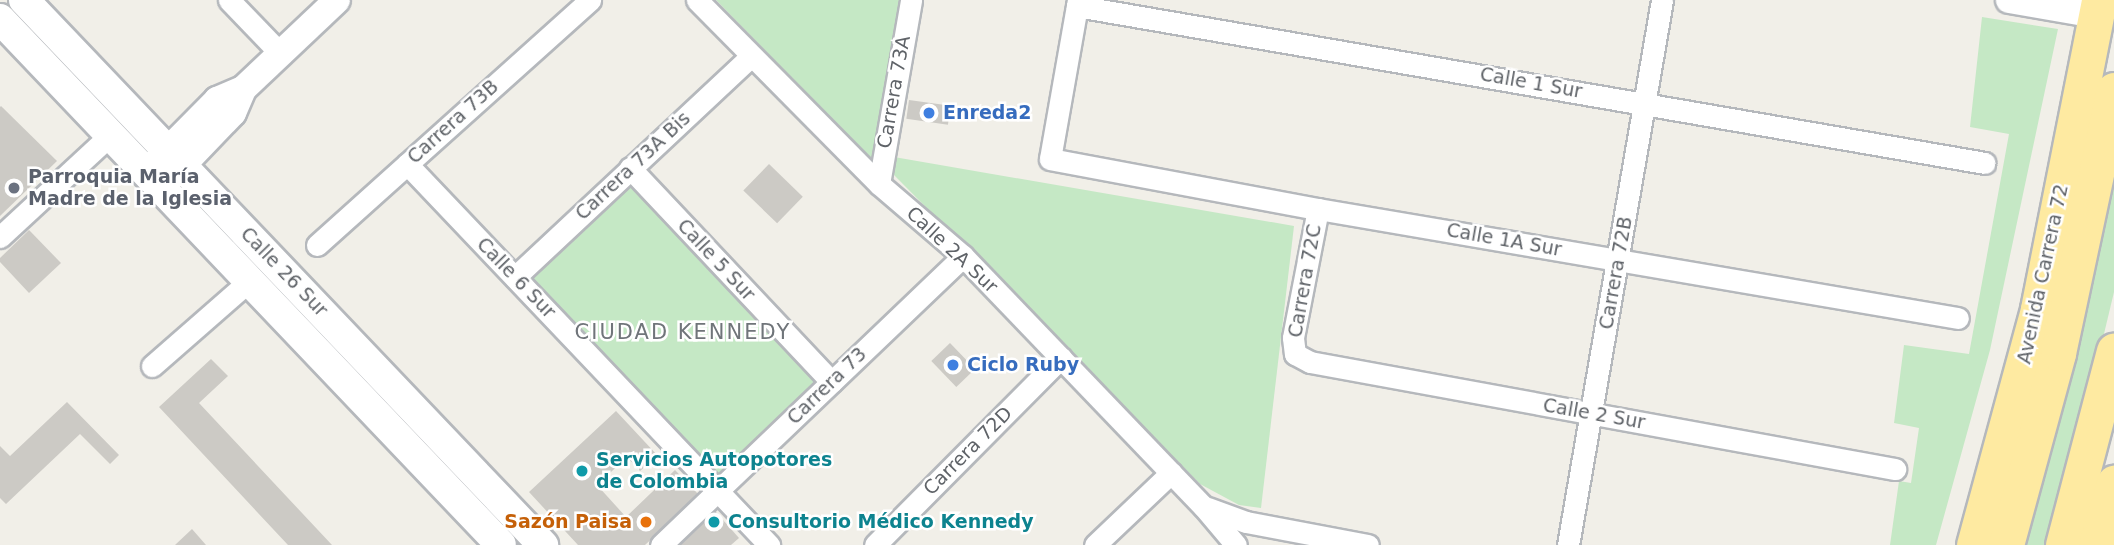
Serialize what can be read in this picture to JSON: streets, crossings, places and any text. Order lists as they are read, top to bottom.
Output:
{
  "streets": {
    "highway": ["Avenida Carrera 72"],
    "main road": ["Calle 26 Sur"],
    "street": [
      "Calle 1 Sur",
      "Carrera 73A",
      "Carrera 73B",
      "Carrera 73A Bis",
      "Calle 1A Sur",
      "Calle 2A Sur",
      "Calle 5 Sur",
      "Carrera 72B",
      "Calle 6 Sur",
      "Carrera 72C",
      "Carrera 73",
      "Calle 2 Sur",
      "Carrera 72D"
    ]
  },
  "crossings": [
    ["Calle 1 Sur", "Calle 1A Sur"],
    ["Calle 1 Sur", "Carrera 72B"],
    ["Carrera 73A", "Calle 2A Sur"],
    ["Carrera 73B", "Calle 6 Sur"],
    ["Carrera 73A Bis", "Calle 2A Sur"],
    ["Carrera 73A Bis", "Calle 5 Sur"],
    ["Carrera 73A Bis", "Calle 6 Sur"],
    ["Calle 1A Sur", "Carrera 72B"],
    ["Calle 1A Sur", "Carrera 72C"],
    ["Calle 2A Sur", "Carrera 73"],
    ["Calle 2A Sur", "Carrera 72D"],
    ["Calle 5 Sur", "Carrera 73"],
    ["Carrera 72B", "Calle 2 Sur"],
    ["Calle 6 Sur", "Carrera 73"],
    ["Carrera 72C", "Calle 2 Sur"]
  ],
  "districts": ["CIUDAD KENNEDY"],
  "places": [
    "Enreda2",
    "Parroquia María Madre de la Iglesia",
    "Ciclo Ruby",
    "Servicios Autopotores de Colombia",
    "Sazón Paisa",
    "Consultorio Médico Kennedy"
  ]
}
